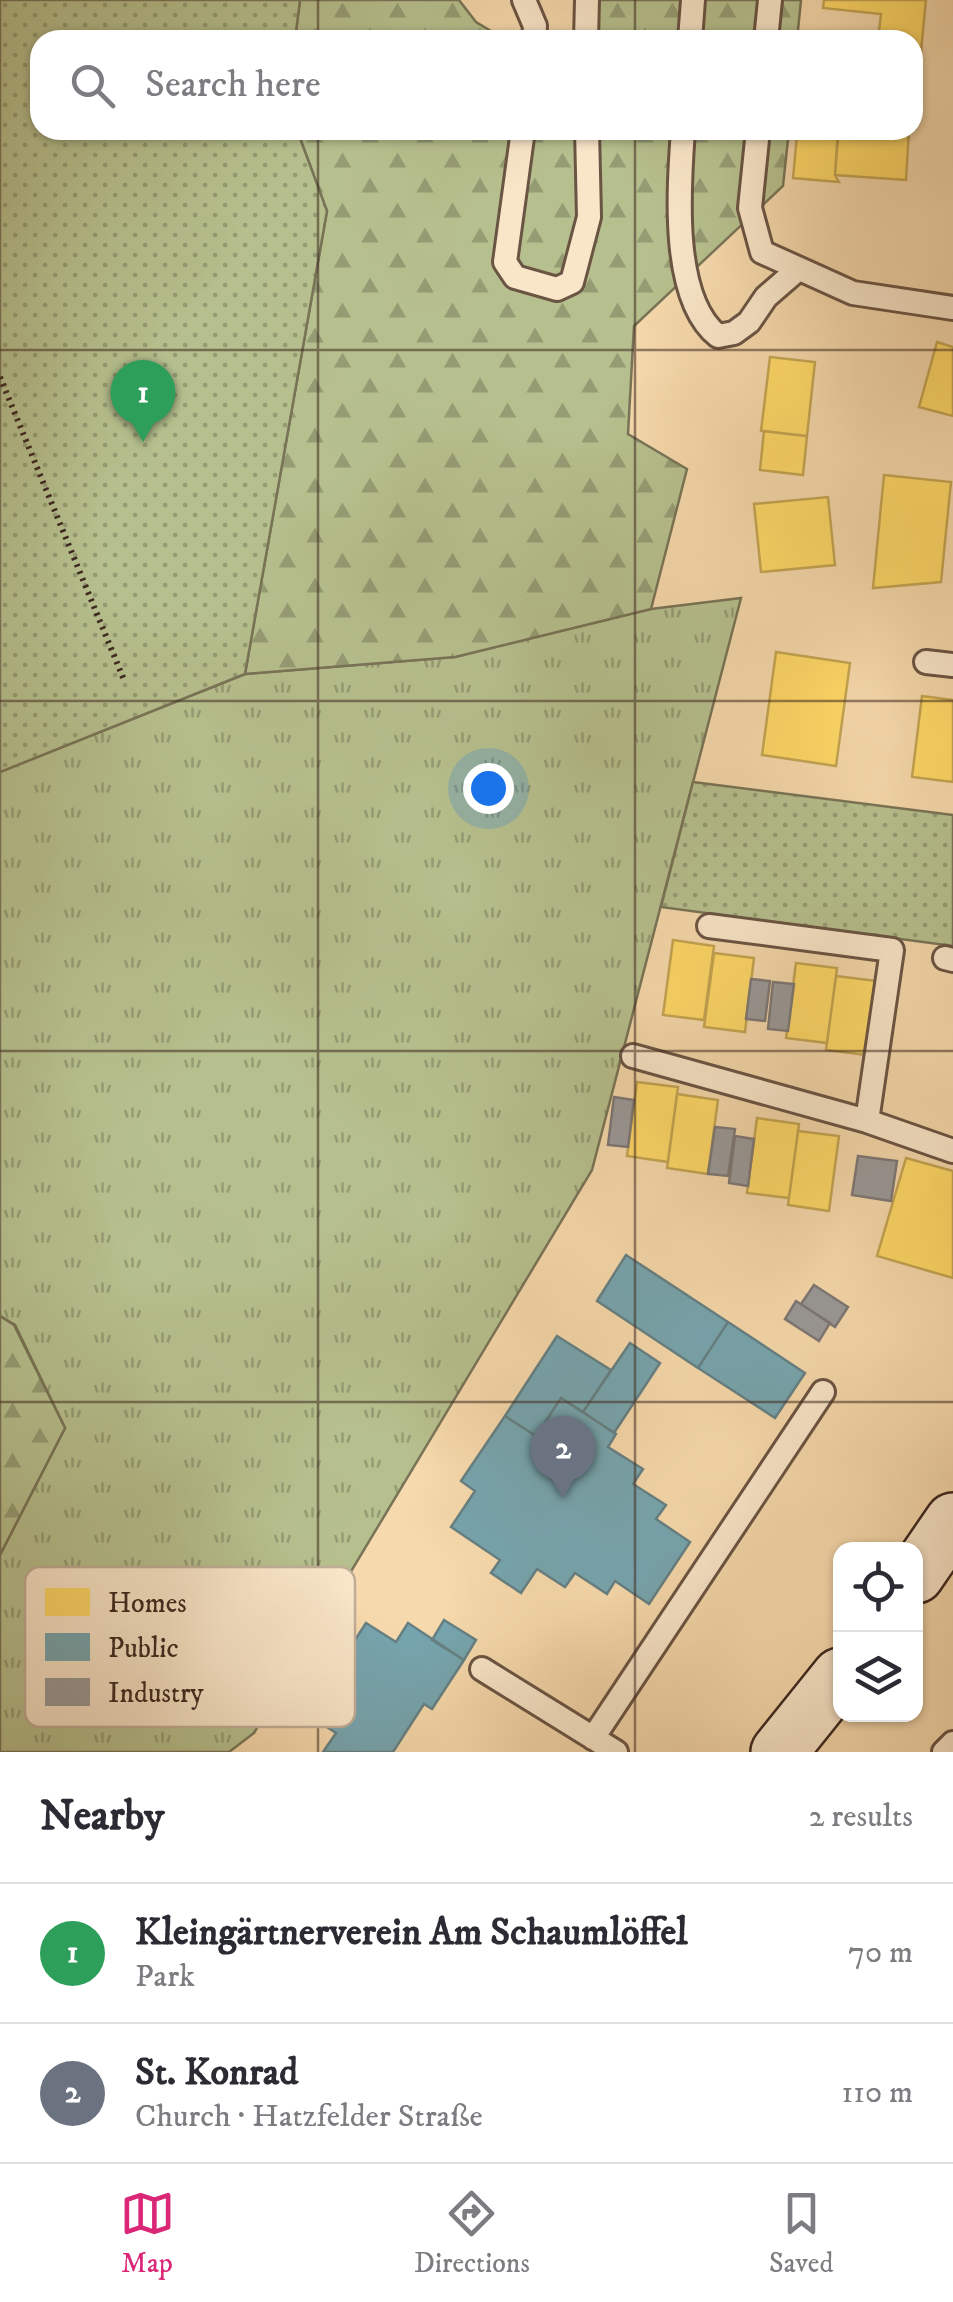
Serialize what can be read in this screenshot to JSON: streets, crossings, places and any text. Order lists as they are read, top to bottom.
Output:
{
  "legend": ["Homes", "Public", "Industry"],
  "page": {
    "search": "Search here",
    "pins": ["1", "2"],
    "heading": ["Nearby", "2 results"],
    "list": [
      {
        "mark": "1",
        "name": "Kleingärtnerverein Am Schaumlöffel",
        "note": "Park",
        "value": "70 m"
      },
      {
        "mark": "2",
        "name": "St. Konrad",
        "note": "Church · Hatzfelder Straße",
        "value": "110 m"
      }
    ],
    "nav": ["Map", "Directions", "Saved"]
  }
}
